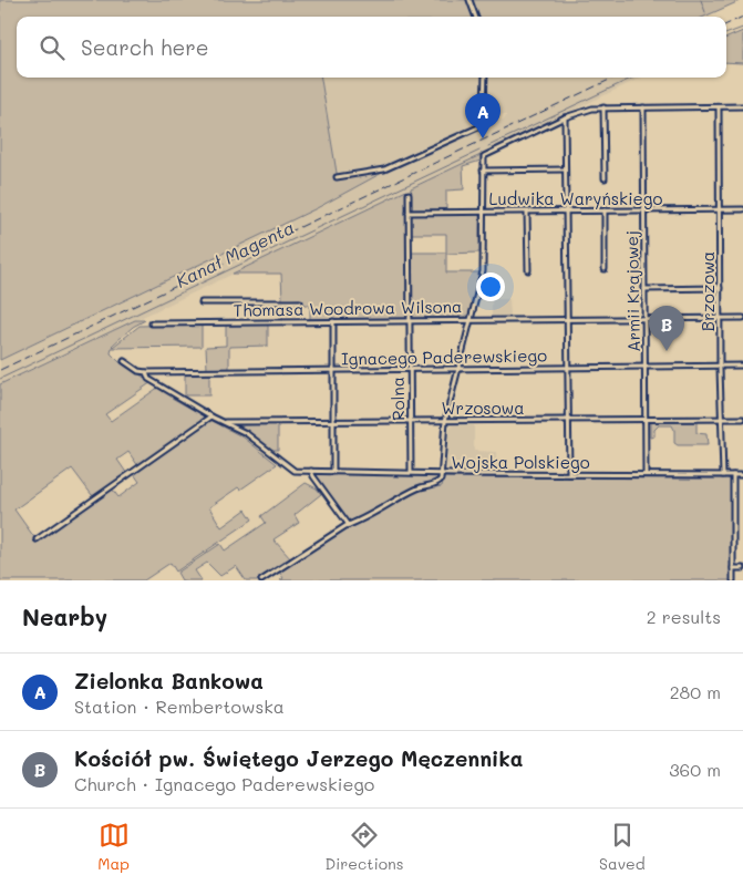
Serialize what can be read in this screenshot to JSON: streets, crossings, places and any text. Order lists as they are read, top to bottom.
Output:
{
  "streets": {
    "street": [
      "Ludwika Waryńskiego",
      "Armii Krajowej",
      "Brzozowa",
      "Thomasa Woodrowa Wilsona",
      "Ignacego Paderewskiego",
      "Rolna",
      "Wrzosowa",
      "Wojska Polskiego"
    ]
  },
  "crossings": [
    ["Ludwika Waryńskiego", "Armii Krajowej"],
    ["Ludwika Waryńskiego", "Brzozowa"],
    ["Ludwika Waryńskiego", "Rolna"],
    ["Armii Krajowej", "Thomasa Woodrowa Wilsona"],
    ["Armii Krajowej", "Ignacego Paderewskiego"],
    ["Armii Krajowej", "Wrzosowa"],
    ["Armii Krajowej", "Wojska Polskiego"],
    ["Brzozowa", "Thomasa Woodrowa Wilsona"],
    ["Brzozowa", "Ignacego Paderewskiego"],
    ["Brzozowa", "Wrzosowa"],
    ["Brzozowa", "Wojska Polskiego"],
    ["Thomasa Woodrowa Wilsona", "Rolna"],
    ["Ignacego Paderewskiego", "Rolna"],
    ["Rolna", "Wrzosowa"],
    ["Rolna", "Wojska Polskiego"],
    ["Wrzosowa", "Wojska Polskiego"]
  ],
  "water": ["Kanał Magenta"],
  "page": {
    "search": "Search here",
    "pins": ["A", "B"],
    "heading": ["Nearby", "2 results"],
    "list": [
      {
        "mark": "A",
        "name": "Zielonka Bankowa",
        "note": "Station · Rembertowska",
        "value": "280 m"
      },
      {
        "mark": "B",
        "name": "Kościół pw. Świętego Jerzego Męczennika",
        "note": "Church · Ignacego Paderewskiego",
        "value": "360 m"
      }
    ],
    "nav": ["Map", "Directions", "Saved"]
  }
}
